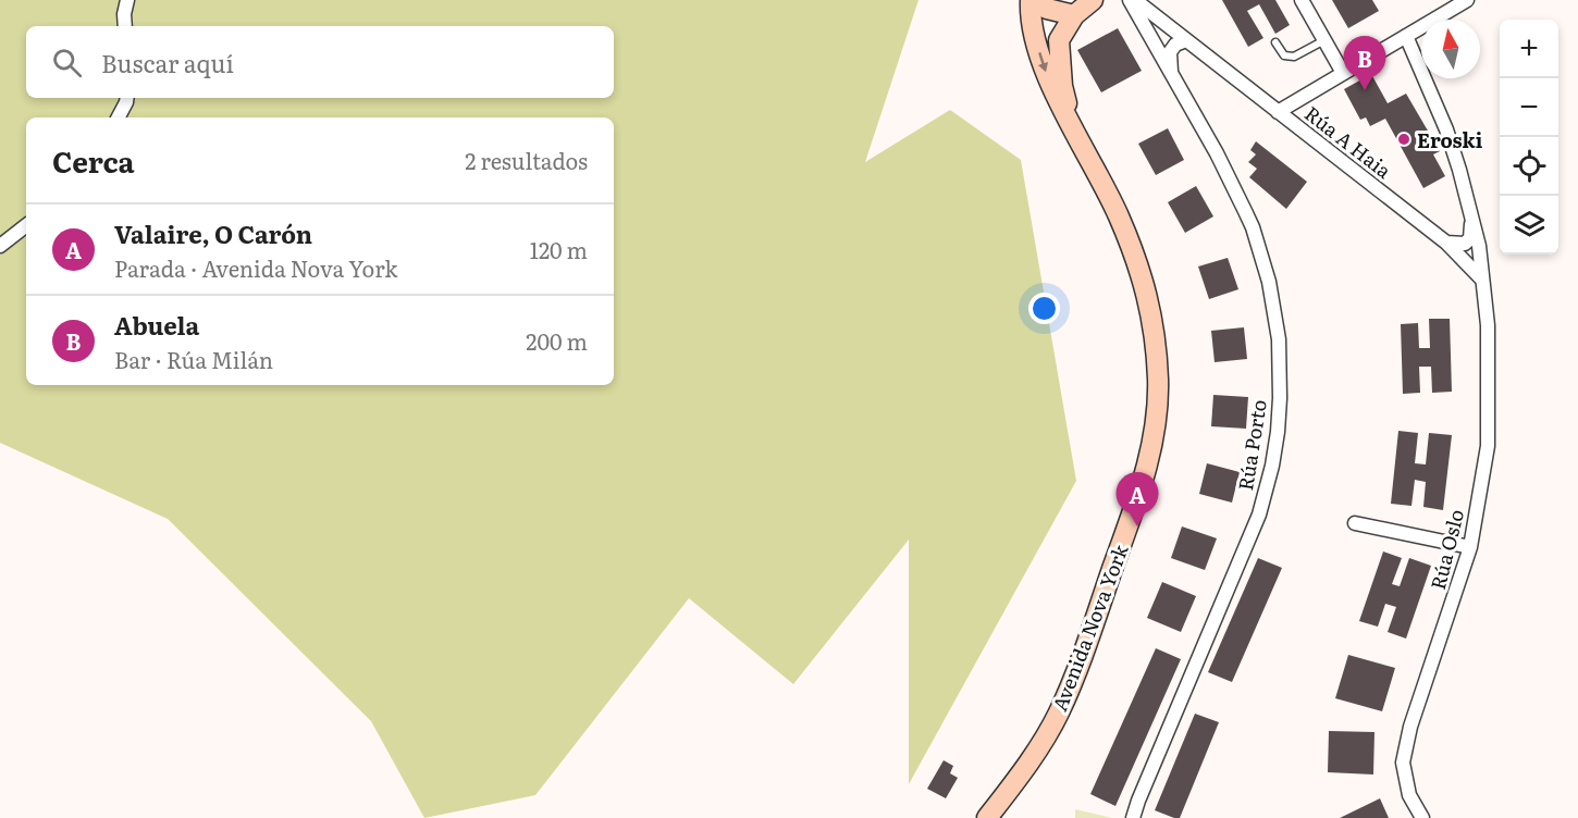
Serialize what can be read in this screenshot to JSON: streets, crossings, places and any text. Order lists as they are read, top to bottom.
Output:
{
  "streets": {
    "street": [
      "Rúa A Haia",
      "Rúa Porto",
      "Rúa Oslo",
      "Avenida Nova York"
    ]
  },
  "crossings": [
    ["Rúa A Haia", "Rúa Porto"],
    ["Rúa A Haia", "Rúa Oslo"]
  ],
  "places": ["Eroski"],
  "north": "top",
  "page": {
    "map_buttons": ["+", "−"],
    "search": "Buscar aquí",
    "pins": ["B", "A"],
    "heading": ["Cerca", "2 resultados"],
    "list": [
      {
        "mark": "A",
        "name": "Valaire, O Carón",
        "note": "Parada · Avenida Nova York",
        "value": "120 m"
      },
      {
        "mark": "B",
        "name": "Abuela",
        "note": "Bar · Rúa Milán",
        "value": "200 m"
      }
    ]
  }
}
